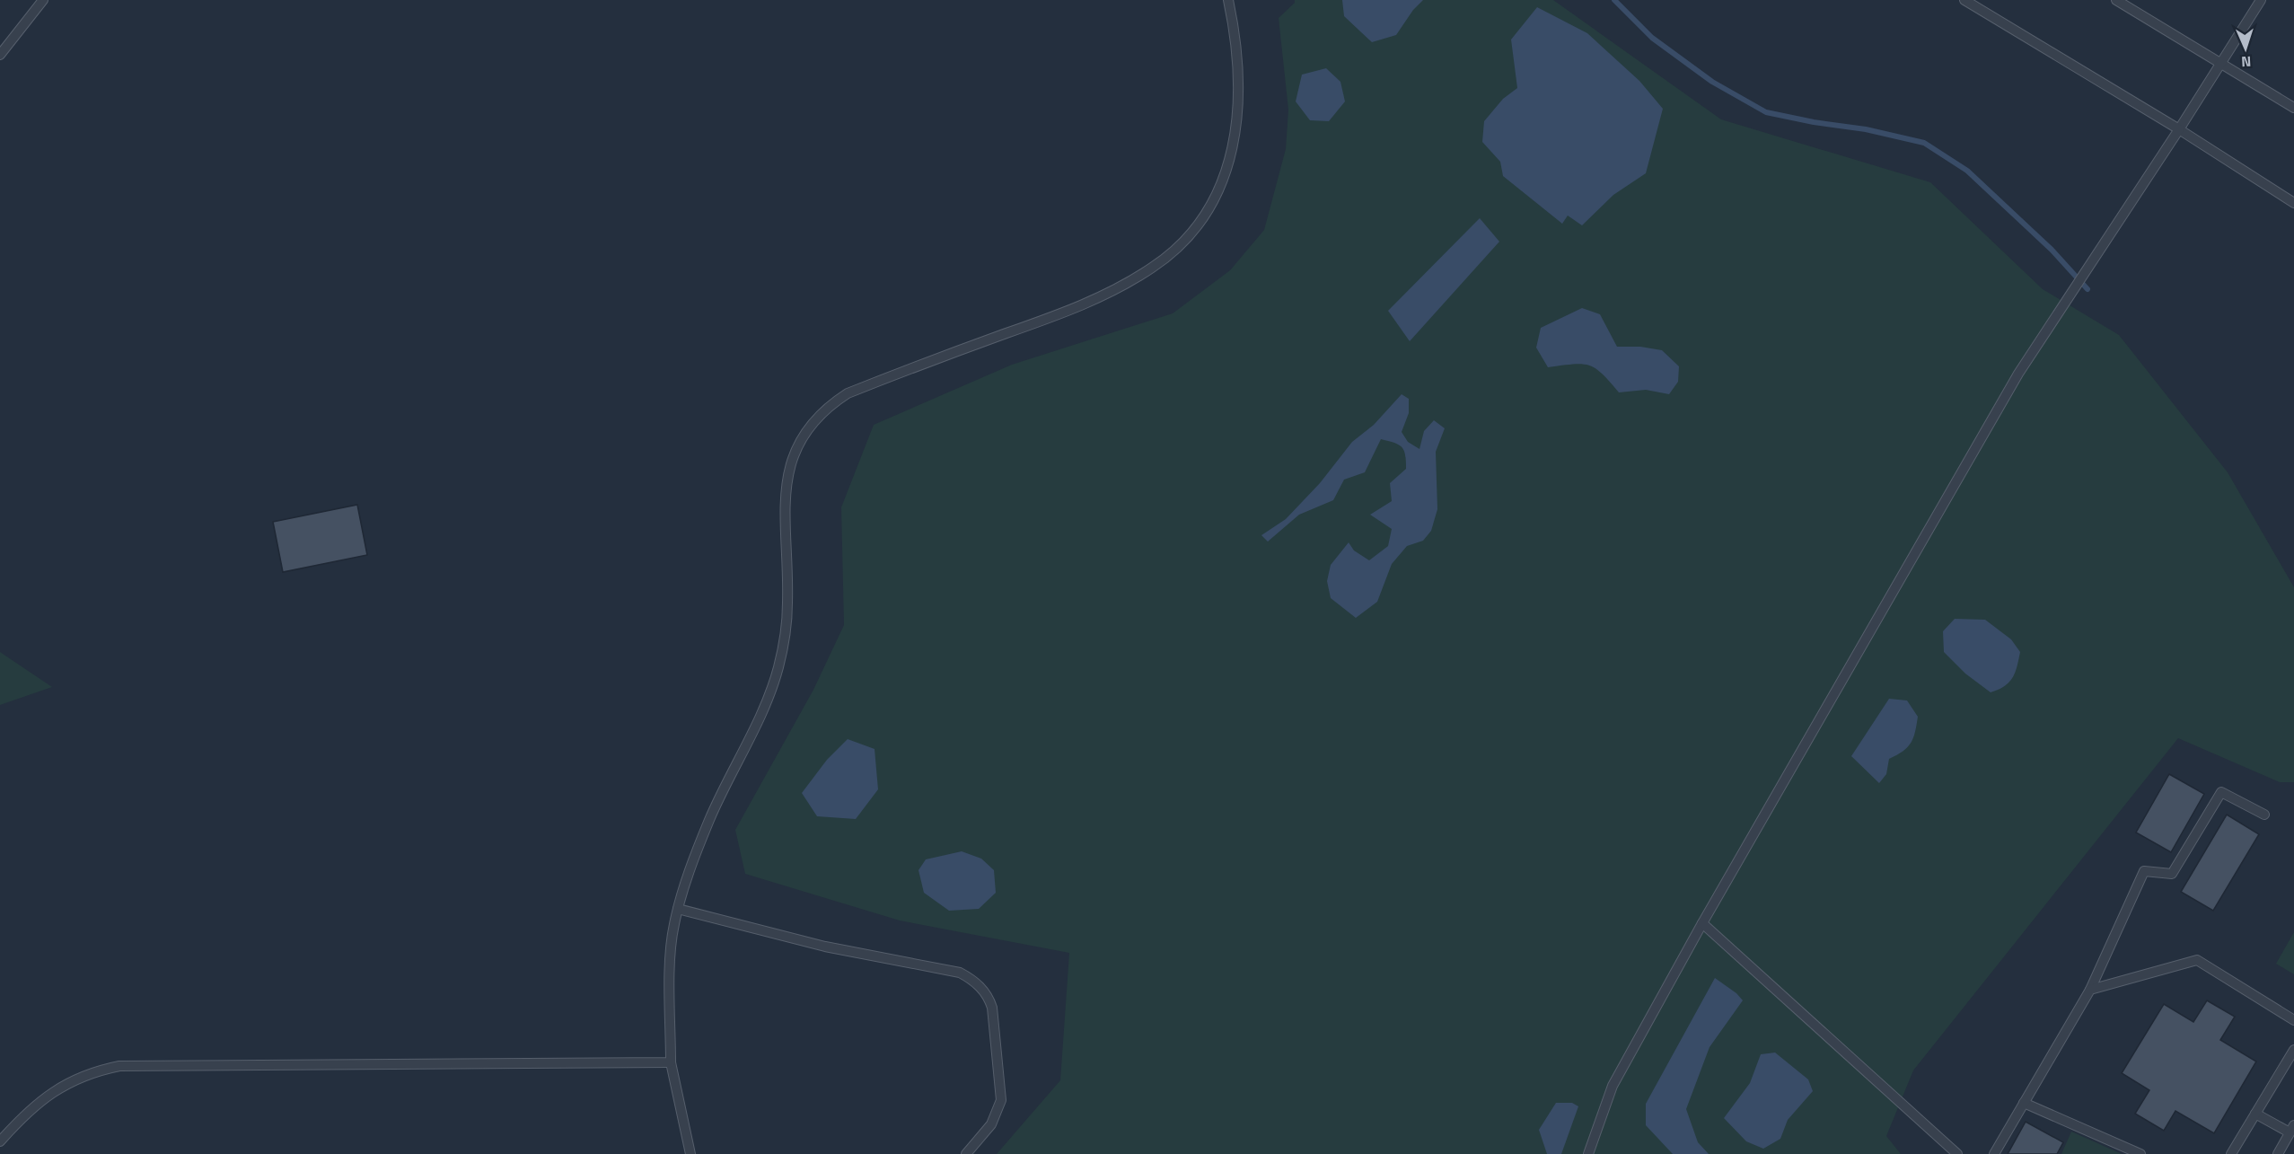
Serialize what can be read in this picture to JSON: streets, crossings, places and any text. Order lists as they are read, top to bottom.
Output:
{
  "north": "bottom"
}
